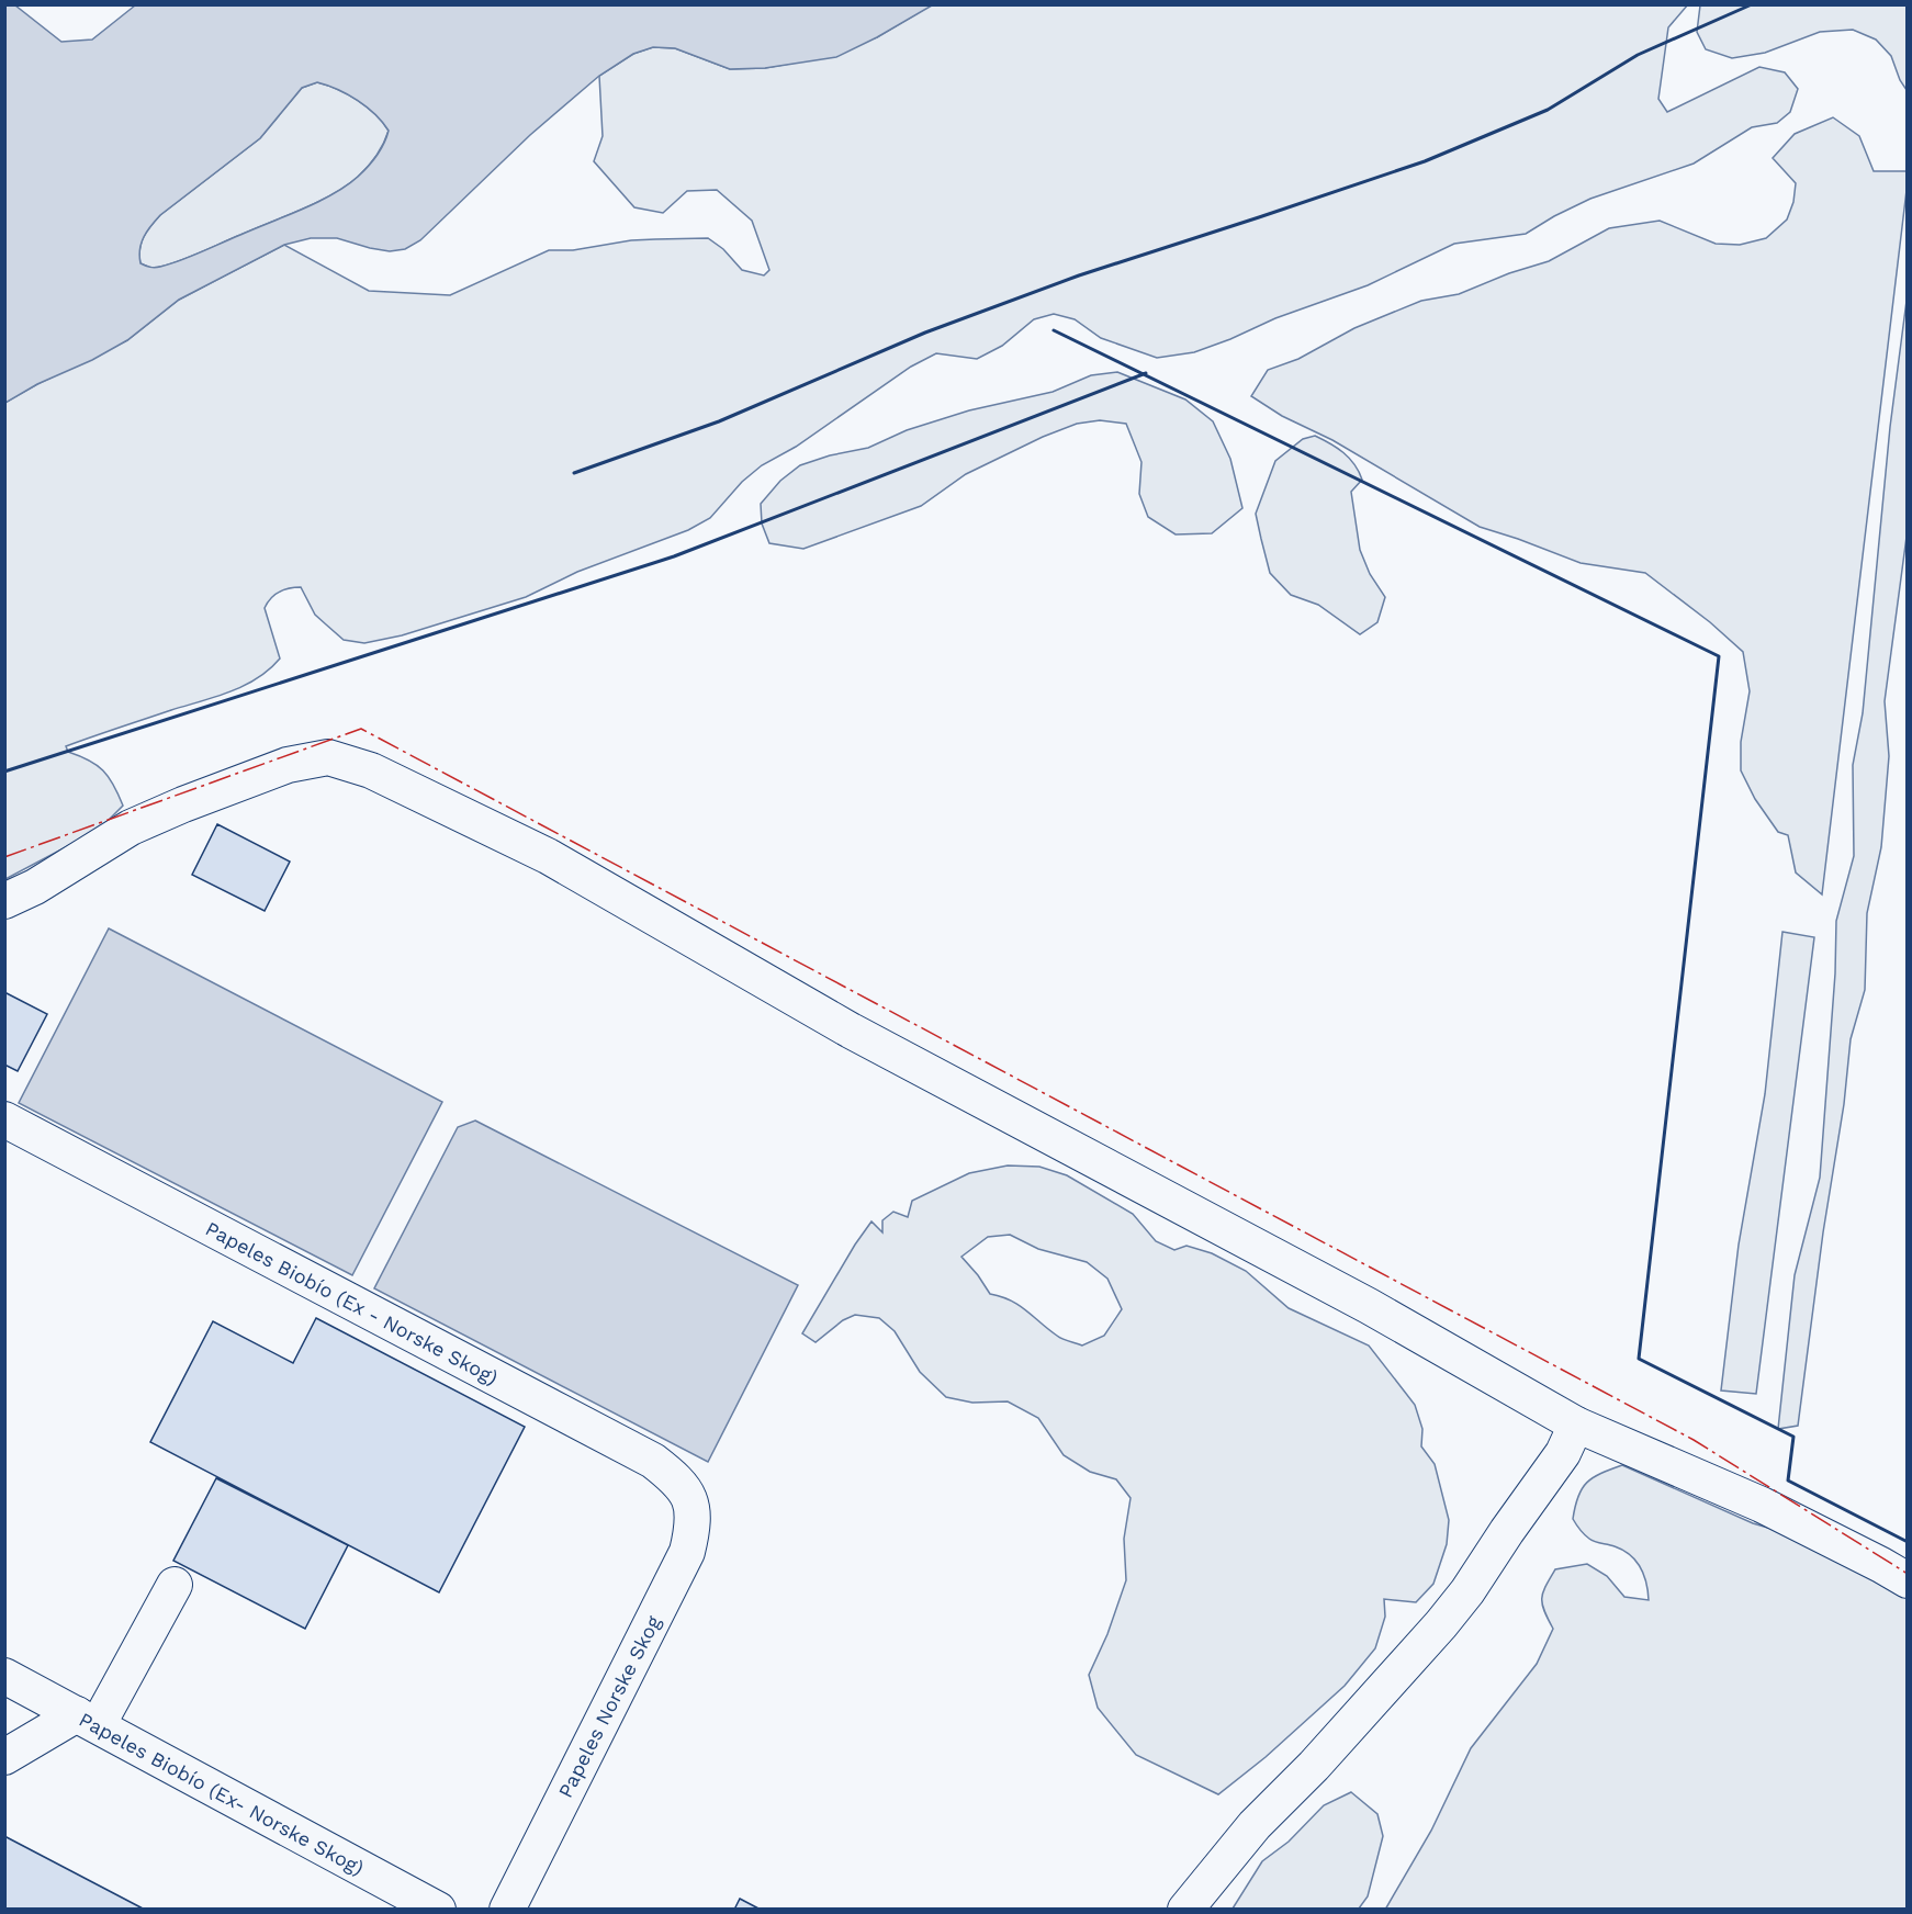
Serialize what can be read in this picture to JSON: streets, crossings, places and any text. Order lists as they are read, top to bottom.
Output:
{
  "streets": {
    "lane": ["Papeles Biobío (Ex - Norske Skog)", "Papeles Norske Skog", "Papeles Biobío (Ex- Norske Skog)"]
  },
  "crossings": [
    ["Papeles Biobío (Ex - Norske Skog)", "Papeles Norske Skog"]
  ]
}
